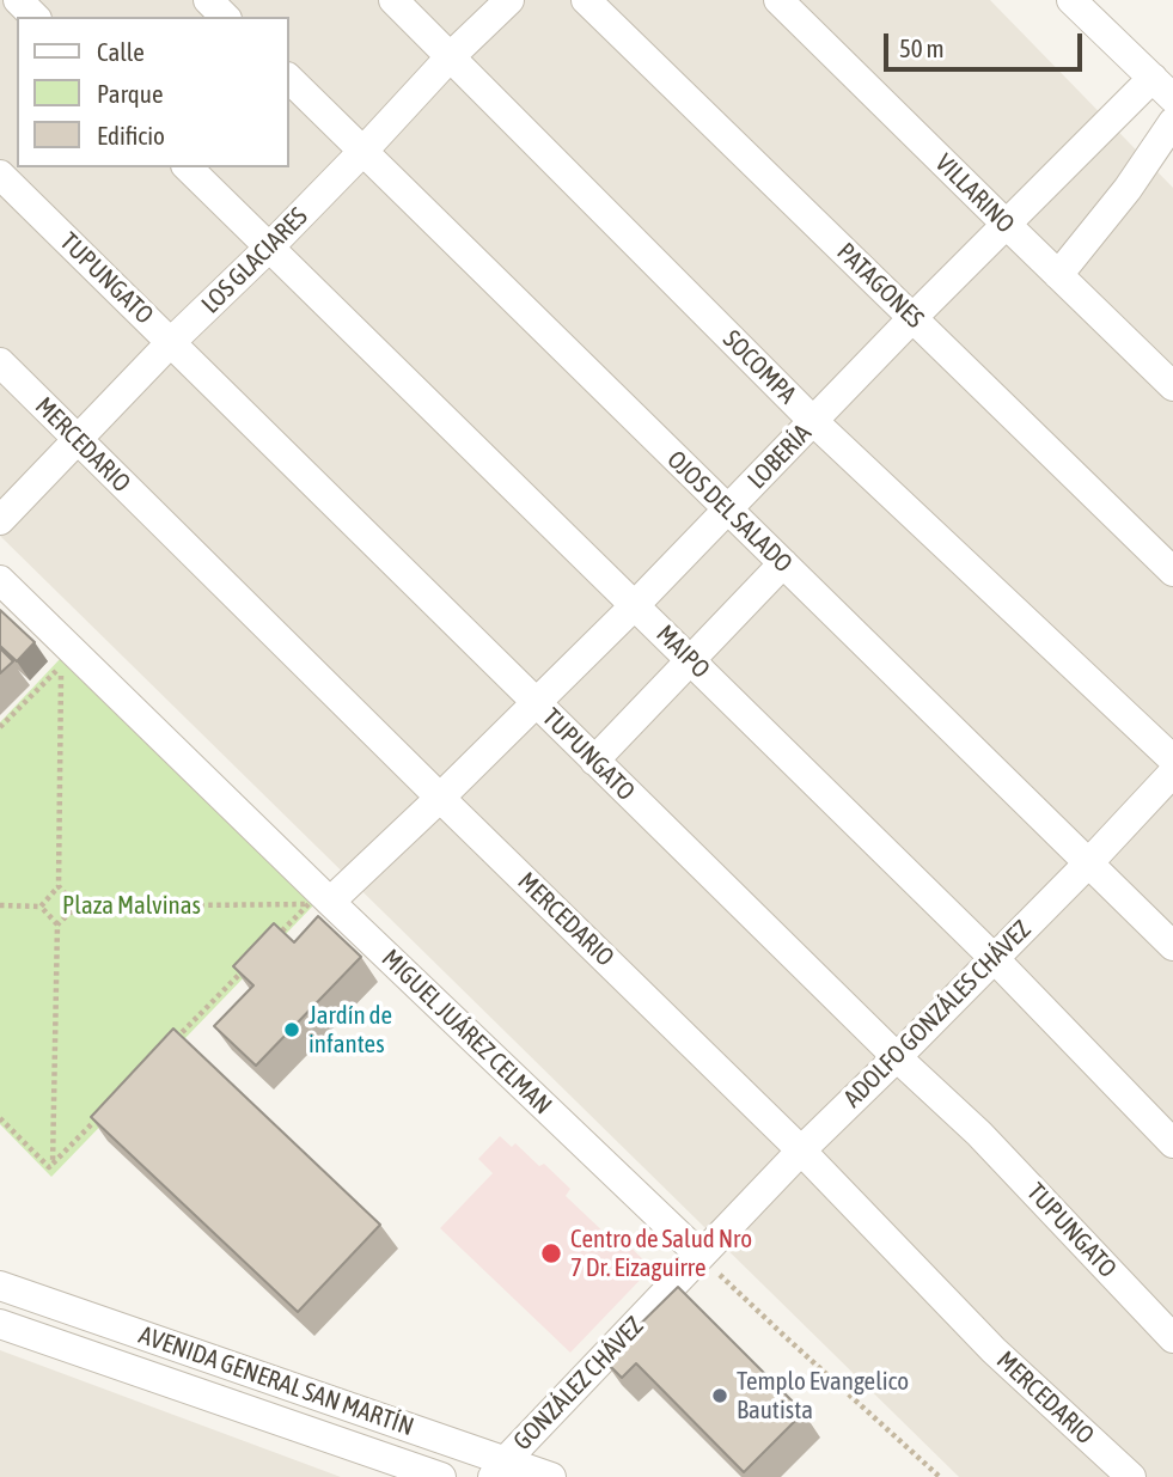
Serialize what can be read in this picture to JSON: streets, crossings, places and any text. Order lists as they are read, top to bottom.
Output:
{
  "streets": {
    "street": [
      "VILLARINO",
      "LOS GLACIARES",
      "TUPUNGATO",
      "PATAGONES",
      "SOCOMPA",
      "MERCEDARIO",
      "LOBERÍA",
      "OJOS DEL SALADO",
      "MAIPO",
      "ADOLFO GONZÁLES CHÁVEZ",
      "MIGUEL JUÁREZ CELMAN",
      "AVENIDA GENERAL SAN MARTÍN",
      "GONZÁLEZ CHÁVEZ"
    ]
  },
  "crossings": [
    ["VILLARINO", "LOBERÍA"],
    ["LOS GLACIARES", "TUPUNGATO"],
    ["LOS GLACIARES", "SOCOMPA"],
    ["LOS GLACIARES", "MERCEDARIO"],
    ["LOS GLACIARES", "OJOS DEL SALADO"],
    ["LOS GLACIARES", "MAIPO"],
    ["TUPUNGATO", "LOBERÍA"],
    ["TUPUNGATO", "ADOLFO GONZÁLES CHÁVEZ"],
    ["PATAGONES", "LOBERÍA"],
    ["SOCOMPA", "LOBERÍA"],
    ["MERCEDARIO", "LOBERÍA"],
    ["MERCEDARIO", "ADOLFO GONZÁLES CHÁVEZ"],
    ["LOBERÍA", "OJOS DEL SALADO"],
    ["LOBERÍA", "MAIPO"],
    ["LOBERÍA", "MIGUEL JUÁREZ CELMAN"],
    ["OJOS DEL SALADO", "ADOLFO GONZÁLES CHÁVEZ"],
    ["MAIPO", "ADOLFO GONZÁLES CHÁVEZ"],
    ["ADOLFO GONZÁLES CHÁVEZ", "MIGUEL JUÁREZ CELMAN"],
    ["ADOLFO GONZÁLES CHÁVEZ", "GONZÁLEZ CHÁVEZ"],
    ["MIGUEL JUÁREZ CELMAN", "GONZÁLEZ CHÁVEZ"],
    ["AVENIDA GENERAL SAN MARTÍN", "GONZÁLEZ CHÁVEZ"]
  ],
  "parks": ["Plaza Malvinas"],
  "places": ["Jardín de infantes", "Centro de Salud Nro 7 Dr. Eizaguirre", "Templo Evangelico Bautista"],
  "legend": ["Calle", "Parque", "Edificio"],
  "scale_bar": "50 m"
}
